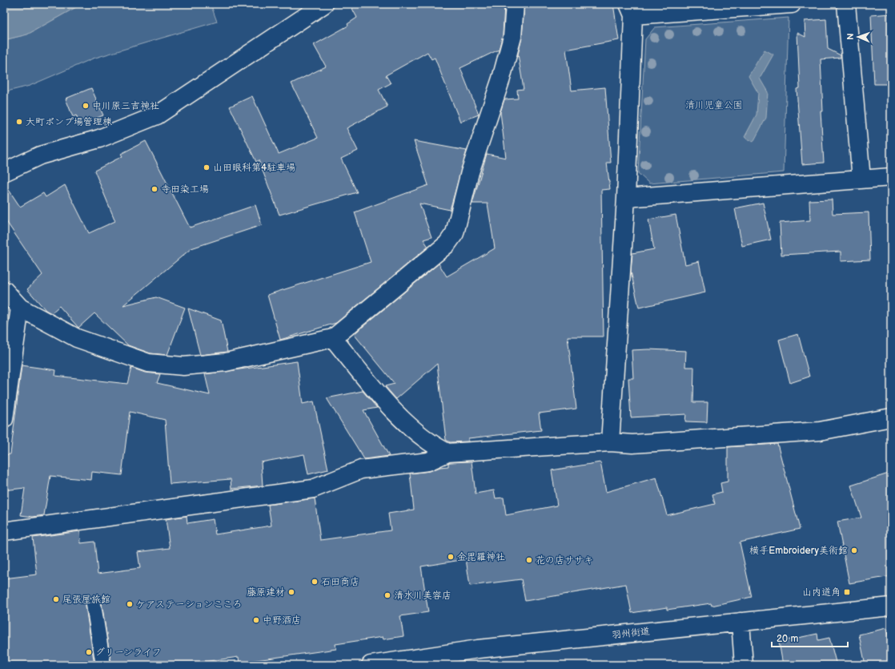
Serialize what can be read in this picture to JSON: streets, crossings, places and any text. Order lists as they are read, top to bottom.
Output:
{
  "streets": {
    "street": ["羽州街道"]
  },
  "parks": ["清川児童公園"],
  "places": {
    "other": [
      "中川原三吉神社",
      "大町ポンプ場管理棟",
      "山田眼科第4駐車場",
      "寺田染工場",
      "横手Embroidery美術館",
      "金毘羅神社",
      "花の店ササキ",
      "石田商店",
      "藤原建材",
      "清水川美容店",
      "尾張屋旅館",
      "ケアステーションこころ",
      "中野酒店",
      "グリーンライフ"
    ],
    "transit": ["山内道角"]
  },
  "scale_bar": "20 m",
  "north": "left"
}
